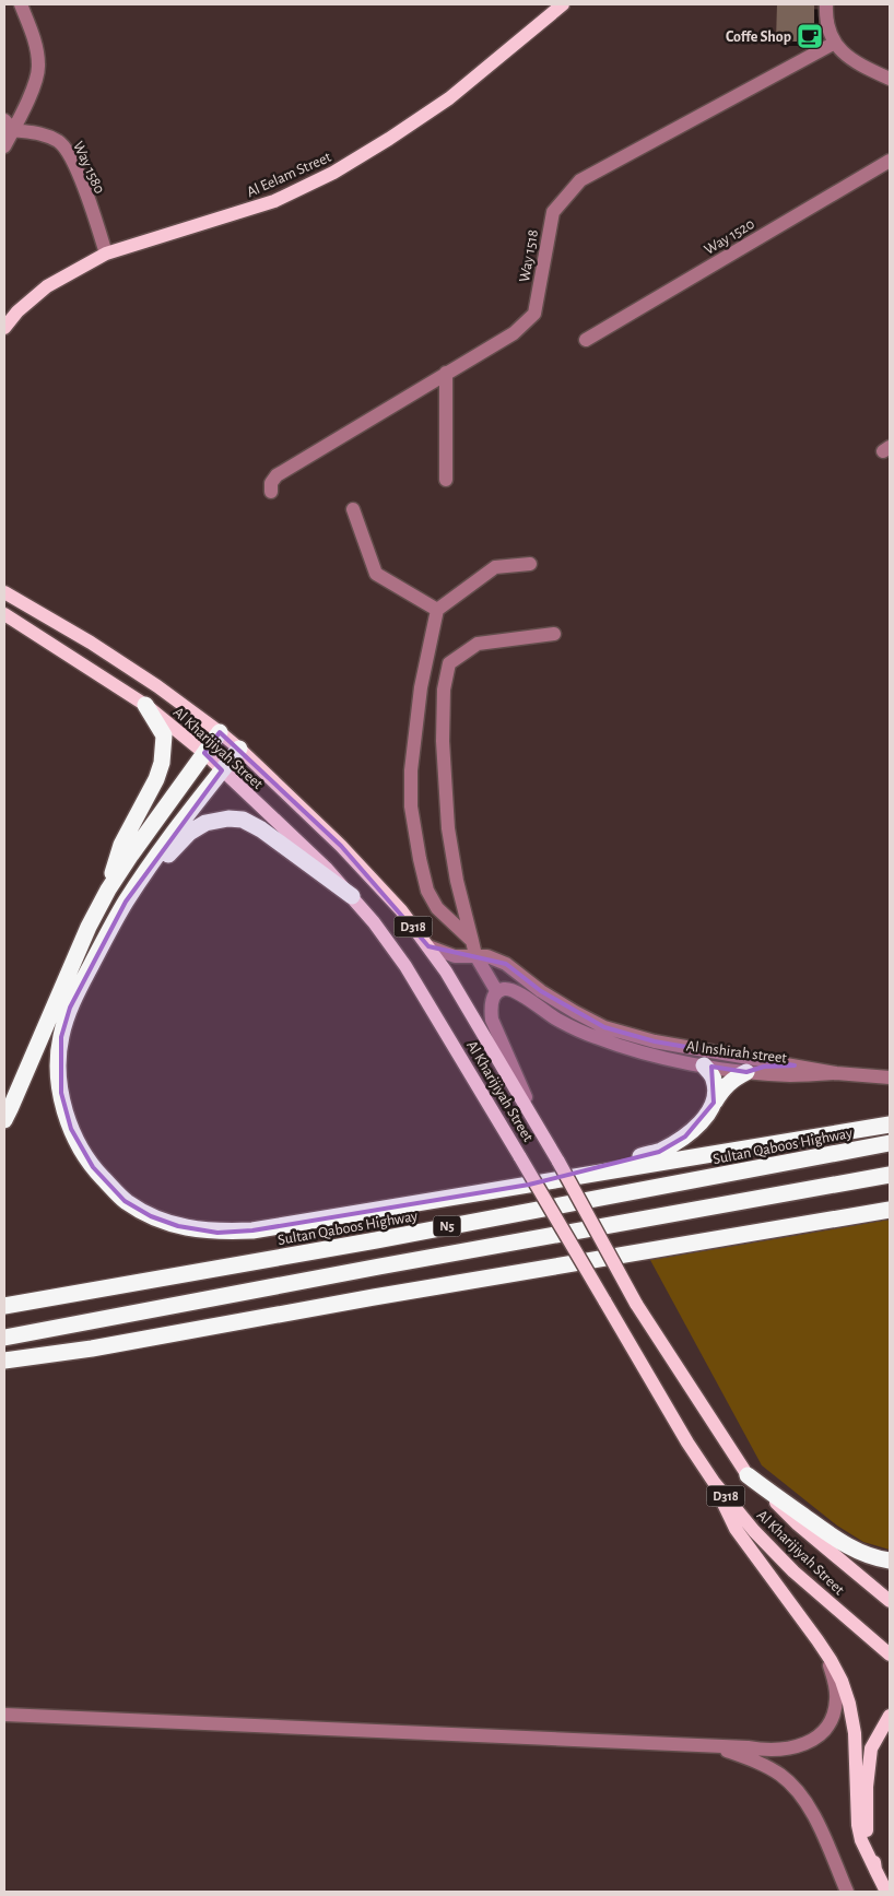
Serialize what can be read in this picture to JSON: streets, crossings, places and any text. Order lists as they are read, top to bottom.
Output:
{
  "streets": {
    "highway": ["Sultan Qaboos Highway", "N5"],
    "main road": ["Al Eelam Street", "Al Kharijiyah Street", "D318"],
    "street": [
      "Way 1580",
      "Way 1520",
      "Way 1518",
      "Al Inshirah street"
    ]
  },
  "crossings": [
    ["Way 1580", "Al Eelam Street"],
    ["Al Kharijiyah Street", "Al Inshirah street"]
  ],
  "places": {
    "cafe": ["Coffe Shop"]
  }
}
